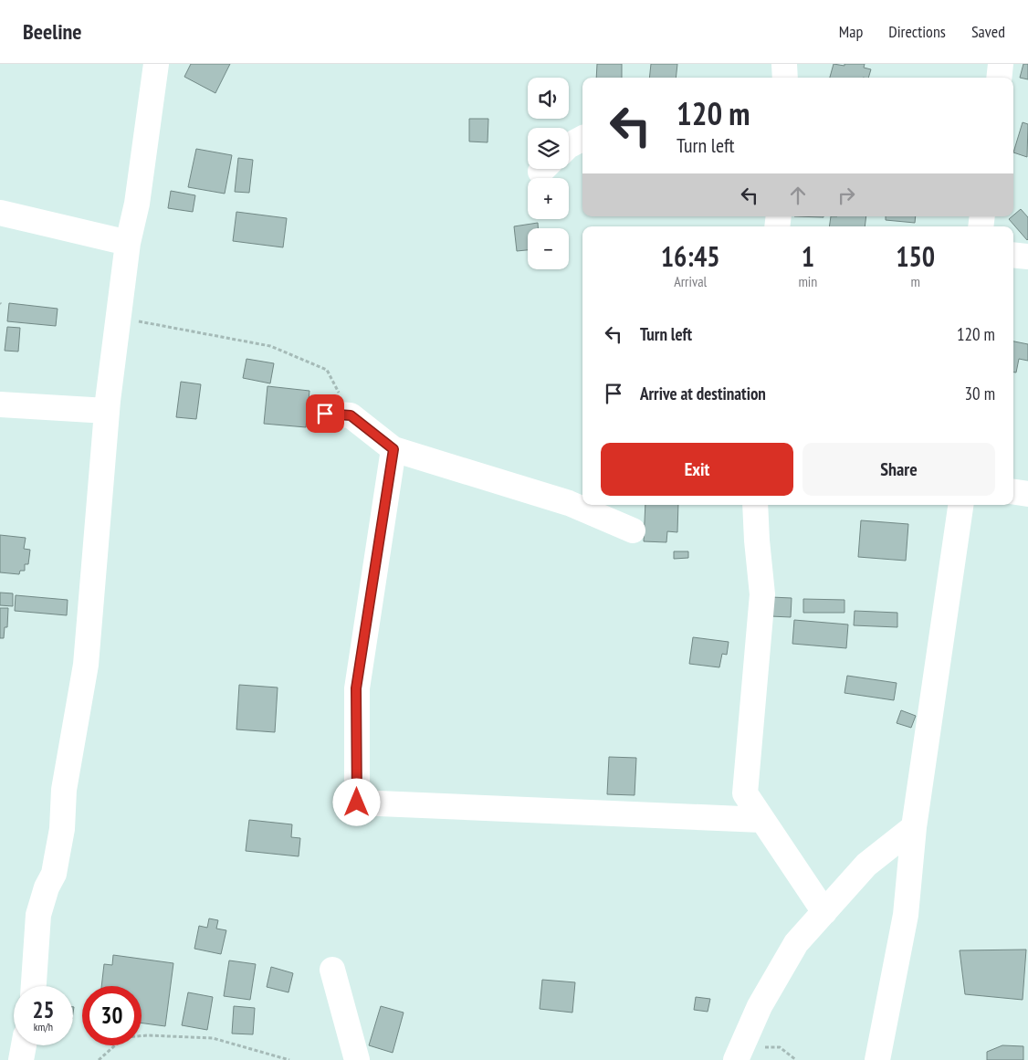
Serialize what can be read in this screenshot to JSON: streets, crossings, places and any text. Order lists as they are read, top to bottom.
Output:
{
  "page": {
    "header": "Beeline",
    "nav": ["Map", "Directions", "Saved"],
    "map_buttons": ["+", "−"],
    "turn": ["120 m", "Turn left"],
    "eta": [
      "16:45",
      "Arrival",
      "1",
      "min",
      "150",
      "m"
    ],
    "list": [
      {
        "name": "Turn left",
        "value": "120 m"
      },
      {
        "name": "Arrive at destination",
        "value": "30 m"
      }
    ],
    "buttons": ["Exit", "Share"],
    "speed": "25 km/h",
    "limit": "30"
  }
}
